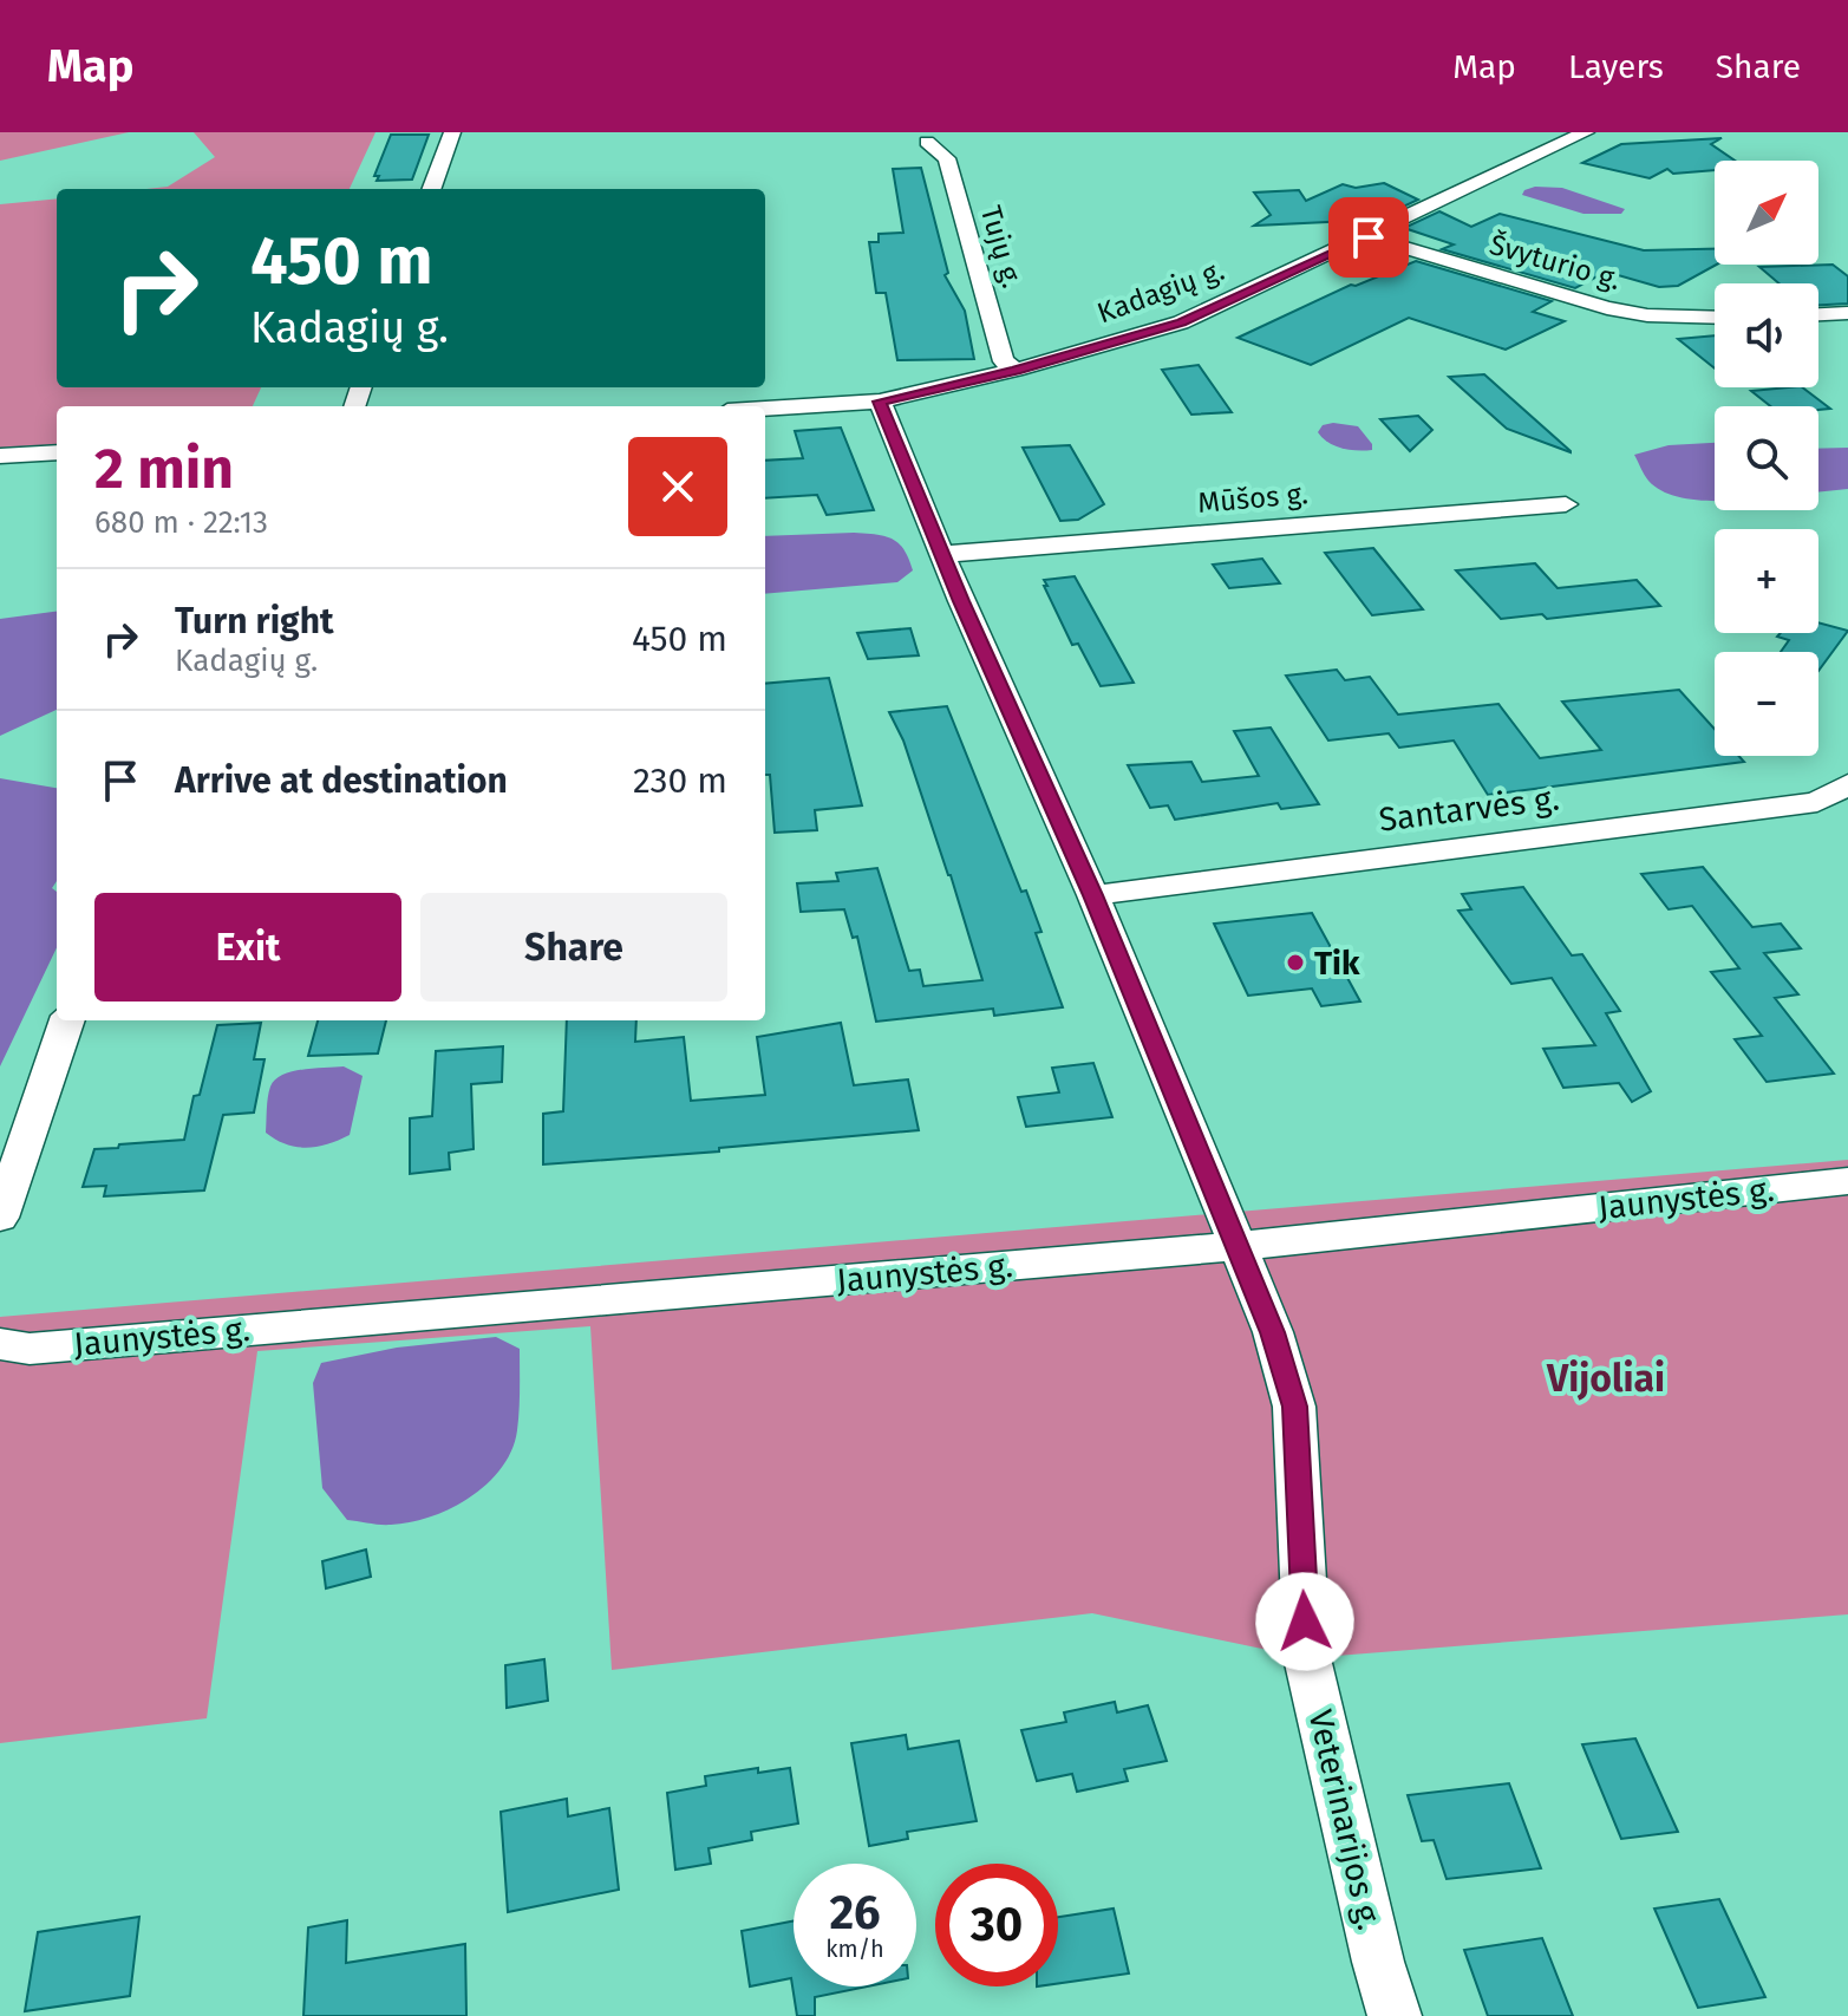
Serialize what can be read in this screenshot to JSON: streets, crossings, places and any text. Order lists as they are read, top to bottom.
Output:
{
  "streets": {
    "street": [
      "Tujų g.",
      "Švyturio g.",
      "Kadagių g.",
      "Mūšos g.",
      "Santarvės g.",
      "Jaunystės g.",
      "Veterinarijos g."
    ]
  },
  "crossings": [
    ["Tujų g.", "Kadagių g."],
    ["Švyturio g.", "Kadagių g."],
    ["Kadagių g.", "Veterinarijos g."],
    ["Mūšos g.", "Veterinarijos g."],
    ["Santarvės g.", "Veterinarijos g."],
    ["Jaunystės g.", "Veterinarijos g."]
  ],
  "districts": ["Vijoliai"],
  "places": ["Tik"],
  "north": "top right",
  "page": {
    "header": "Map",
    "nav": ["Map", "Layers", "Share"],
    "map_buttons": ["+", "−"],
    "turn": ["450 m", "Kadagių g."],
    "heading": ["2 min", "680 m · 22:13"],
    "list": [
      {
        "name": "Turn right",
        "note": "Kadagių g.",
        "value": "450 m"
      },
      {
        "name": "Arrive at destination",
        "value": "230 m"
      }
    ],
    "buttons": ["Exit", "Share"],
    "speed": "26 km/h",
    "limit": "30"
  }
}
